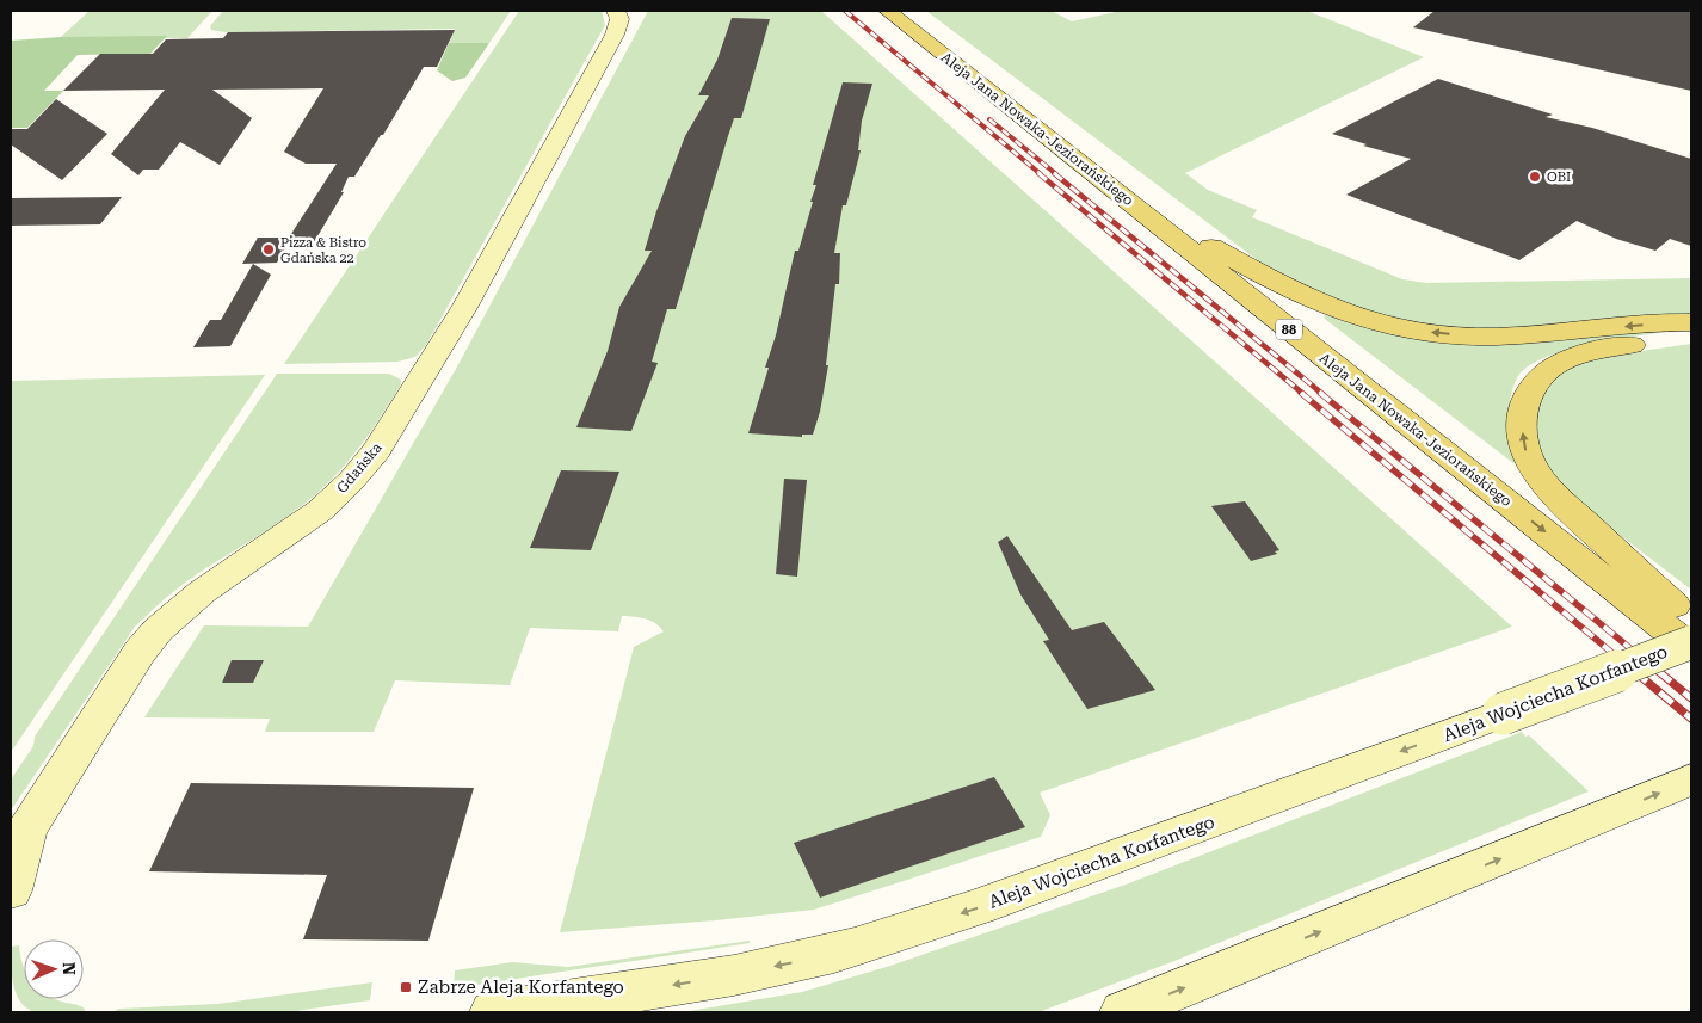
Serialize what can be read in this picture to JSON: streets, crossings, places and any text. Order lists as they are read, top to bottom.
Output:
{
  "streets": {
    "main road": ["Aleja Jana Nowaka-Jeziorańskiego", "88"],
    "street": ["Gdańska", "Aleja Wojciecha Korfantego"]
  },
  "places": {
    "other": ["OBI", "Pizza & Bistro Gdańska 22"],
    "transit": ["Zabrze Aleja Korfantego"]
  },
  "north": "right"
}
